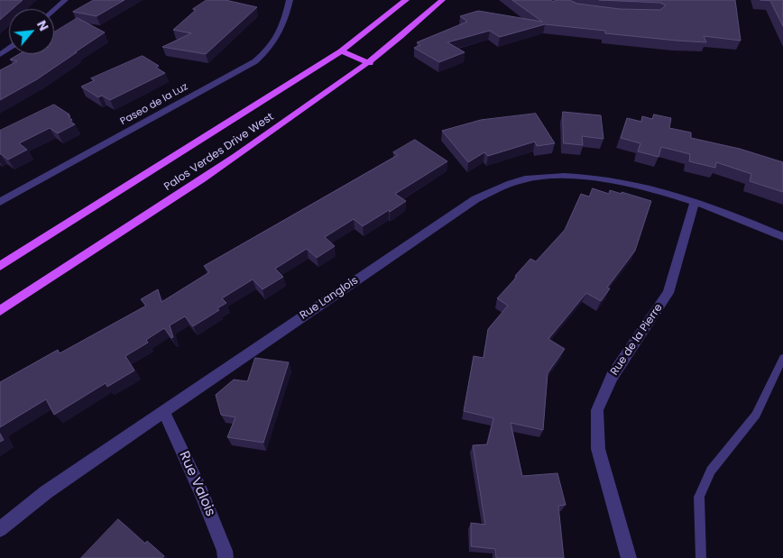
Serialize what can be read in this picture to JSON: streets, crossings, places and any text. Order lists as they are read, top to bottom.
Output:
{
  "streets": {
    "main road": ["Palos Verdes Drive West"],
    "street": [
      "Paseo de la Luz",
      "Rue Langlois",
      "Rue de la Pierre",
      "Rue Valois"
    ]
  },
  "crossings": [
    ["Rue Langlois", "Rue de la Pierre"],
    ["Rue Langlois", "Rue Valois"]
  ],
  "north": "top right"
}
